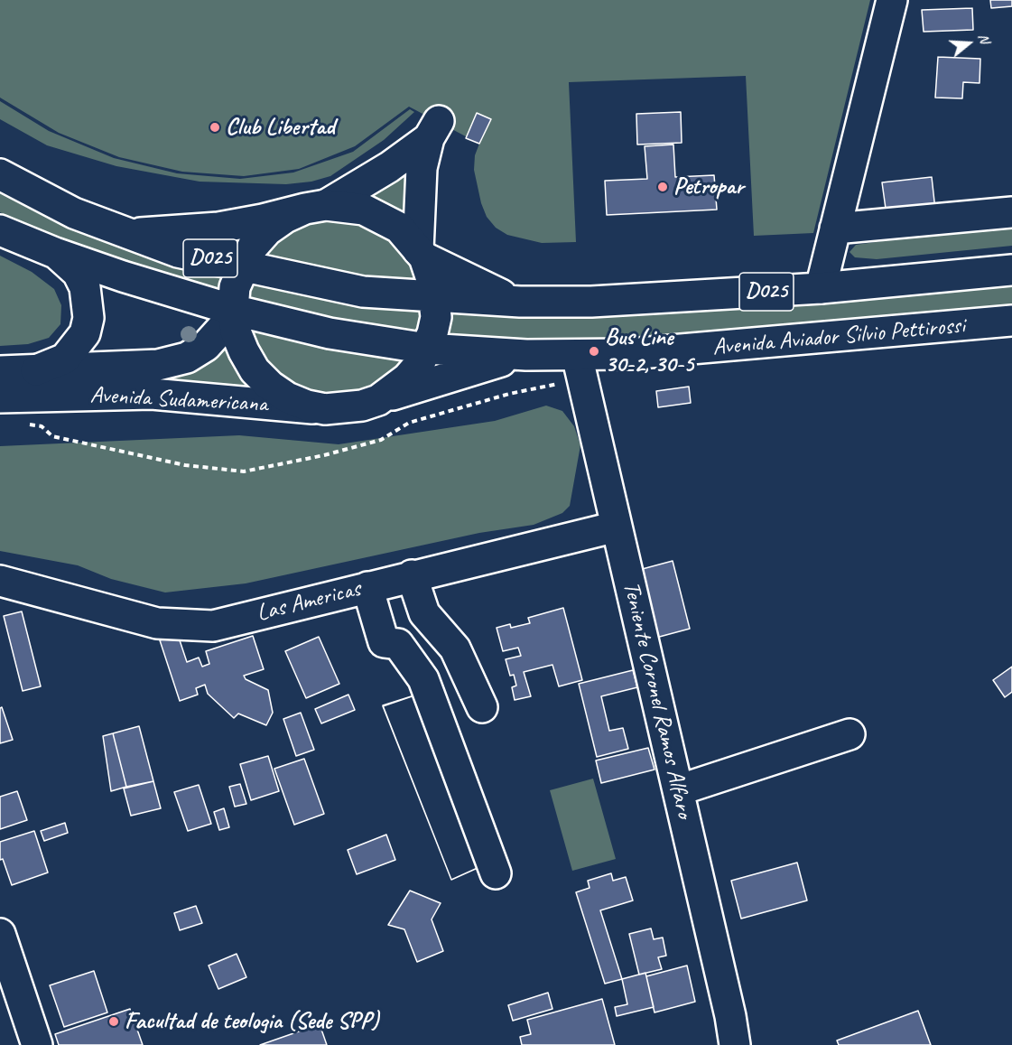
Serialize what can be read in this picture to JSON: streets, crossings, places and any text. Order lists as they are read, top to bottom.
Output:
{
  "streets": {
    "main road": [
      "D025",
      "Avenida Aviador Silvio Pettirossi",
      "Avenida Sudamericana",
      "Las Americas",
      "Teniente Coronel Ramos Alfaro"
    ]
  },
  "crossings": [
    ["Avenida Aviador Silvio Pettirossi", "Avenida Sudamericana"],
    ["Avenida Aviador Silvio Pettirossi", "Teniente Coronel Ramos Alfaro"],
    ["Las Americas", "Teniente Coronel Ramos Alfaro"]
  ],
  "places": [
    "Club Libertad",
    "Petropar",
    "Bus Line 30-2, 30-5",
    "Facultad de teologia (Sede SPP)"
  ],
  "north": "right"
}
